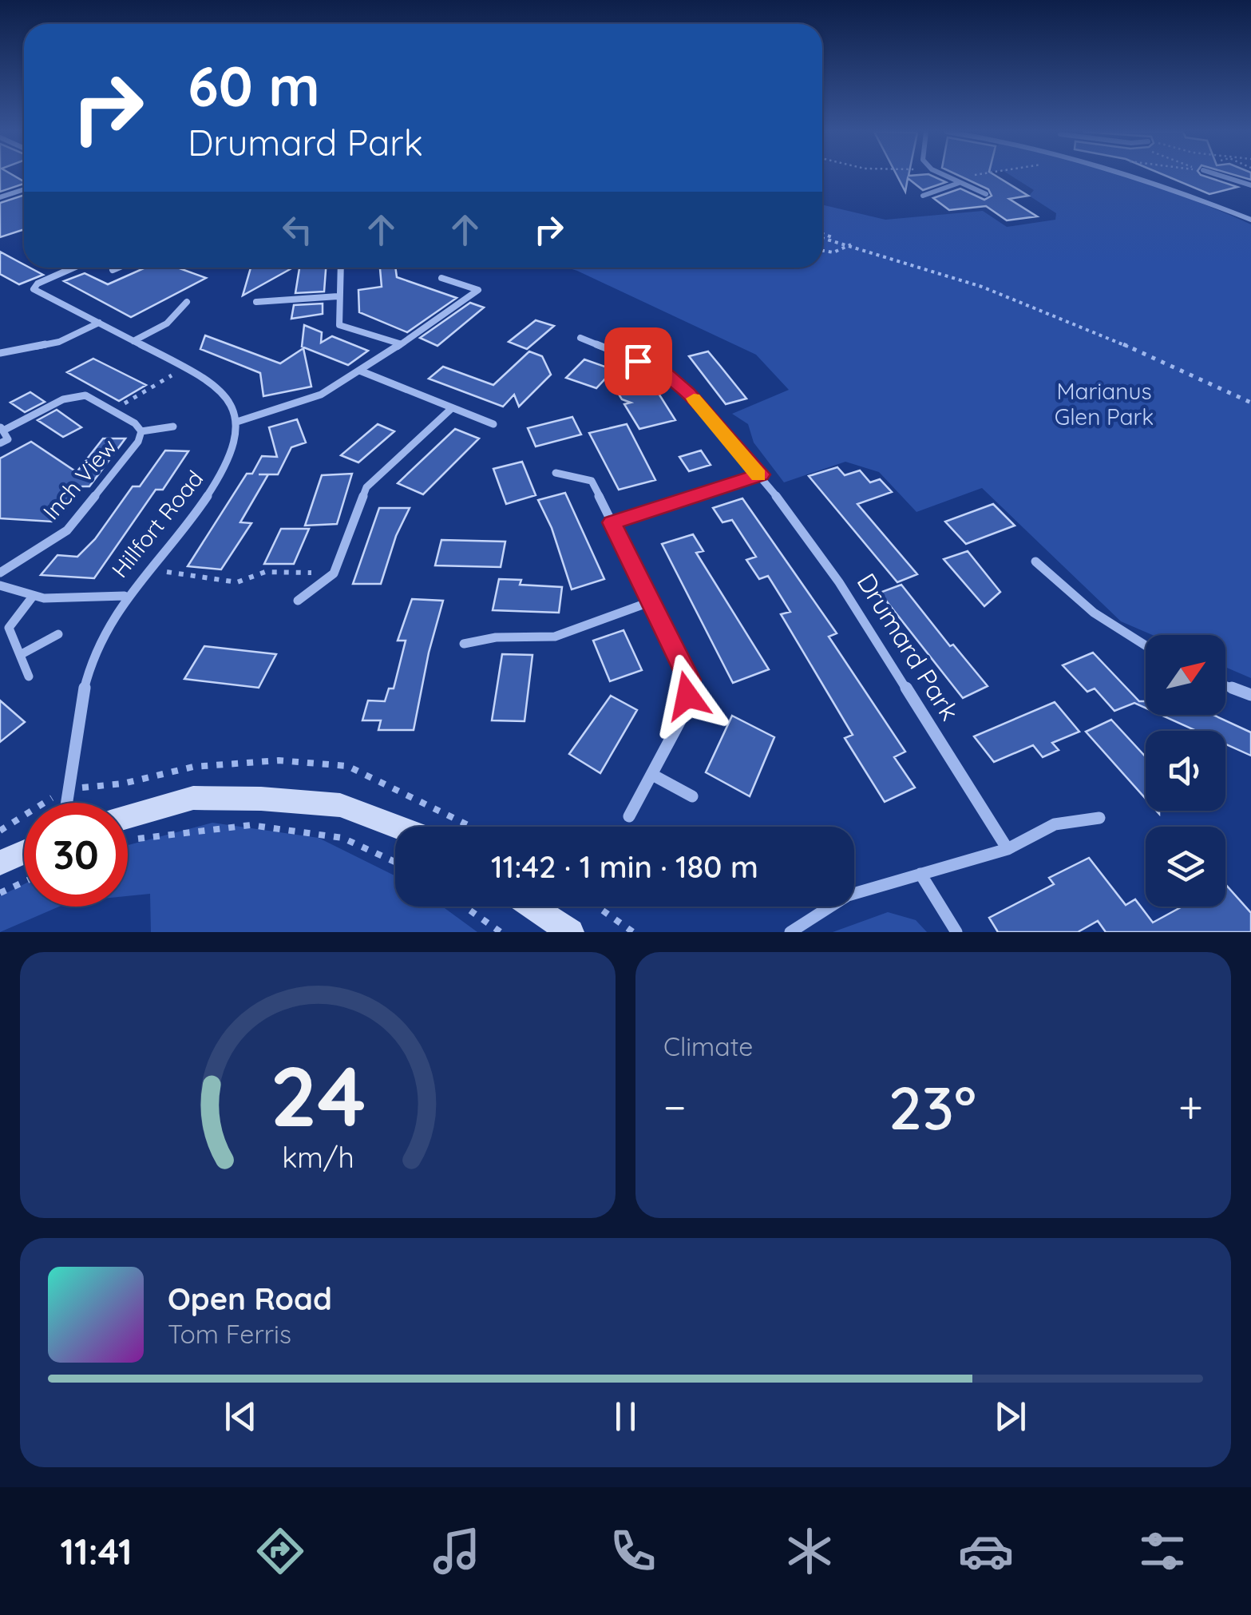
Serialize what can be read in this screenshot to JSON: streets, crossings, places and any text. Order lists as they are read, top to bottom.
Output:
{
  "streets": {
    "street": ["Inch View", "Hillfort Road", "Drumard Park"]
  },
  "parks": ["Marianus Glen Park"],
  "north": "top right",
  "page": {
    "turn": ["60 m", "Drumard Park"],
    "limit": "30",
    "trip": "11:42 · 1 min · 180 m",
    "tile": "Climate",
    "heat": ["−", "23°", "+"],
    "song": ["Open Road", "Tom Ferris"],
    "tabs": "11:41",
    "gauge": ["24", "km/h"]
  }
}
